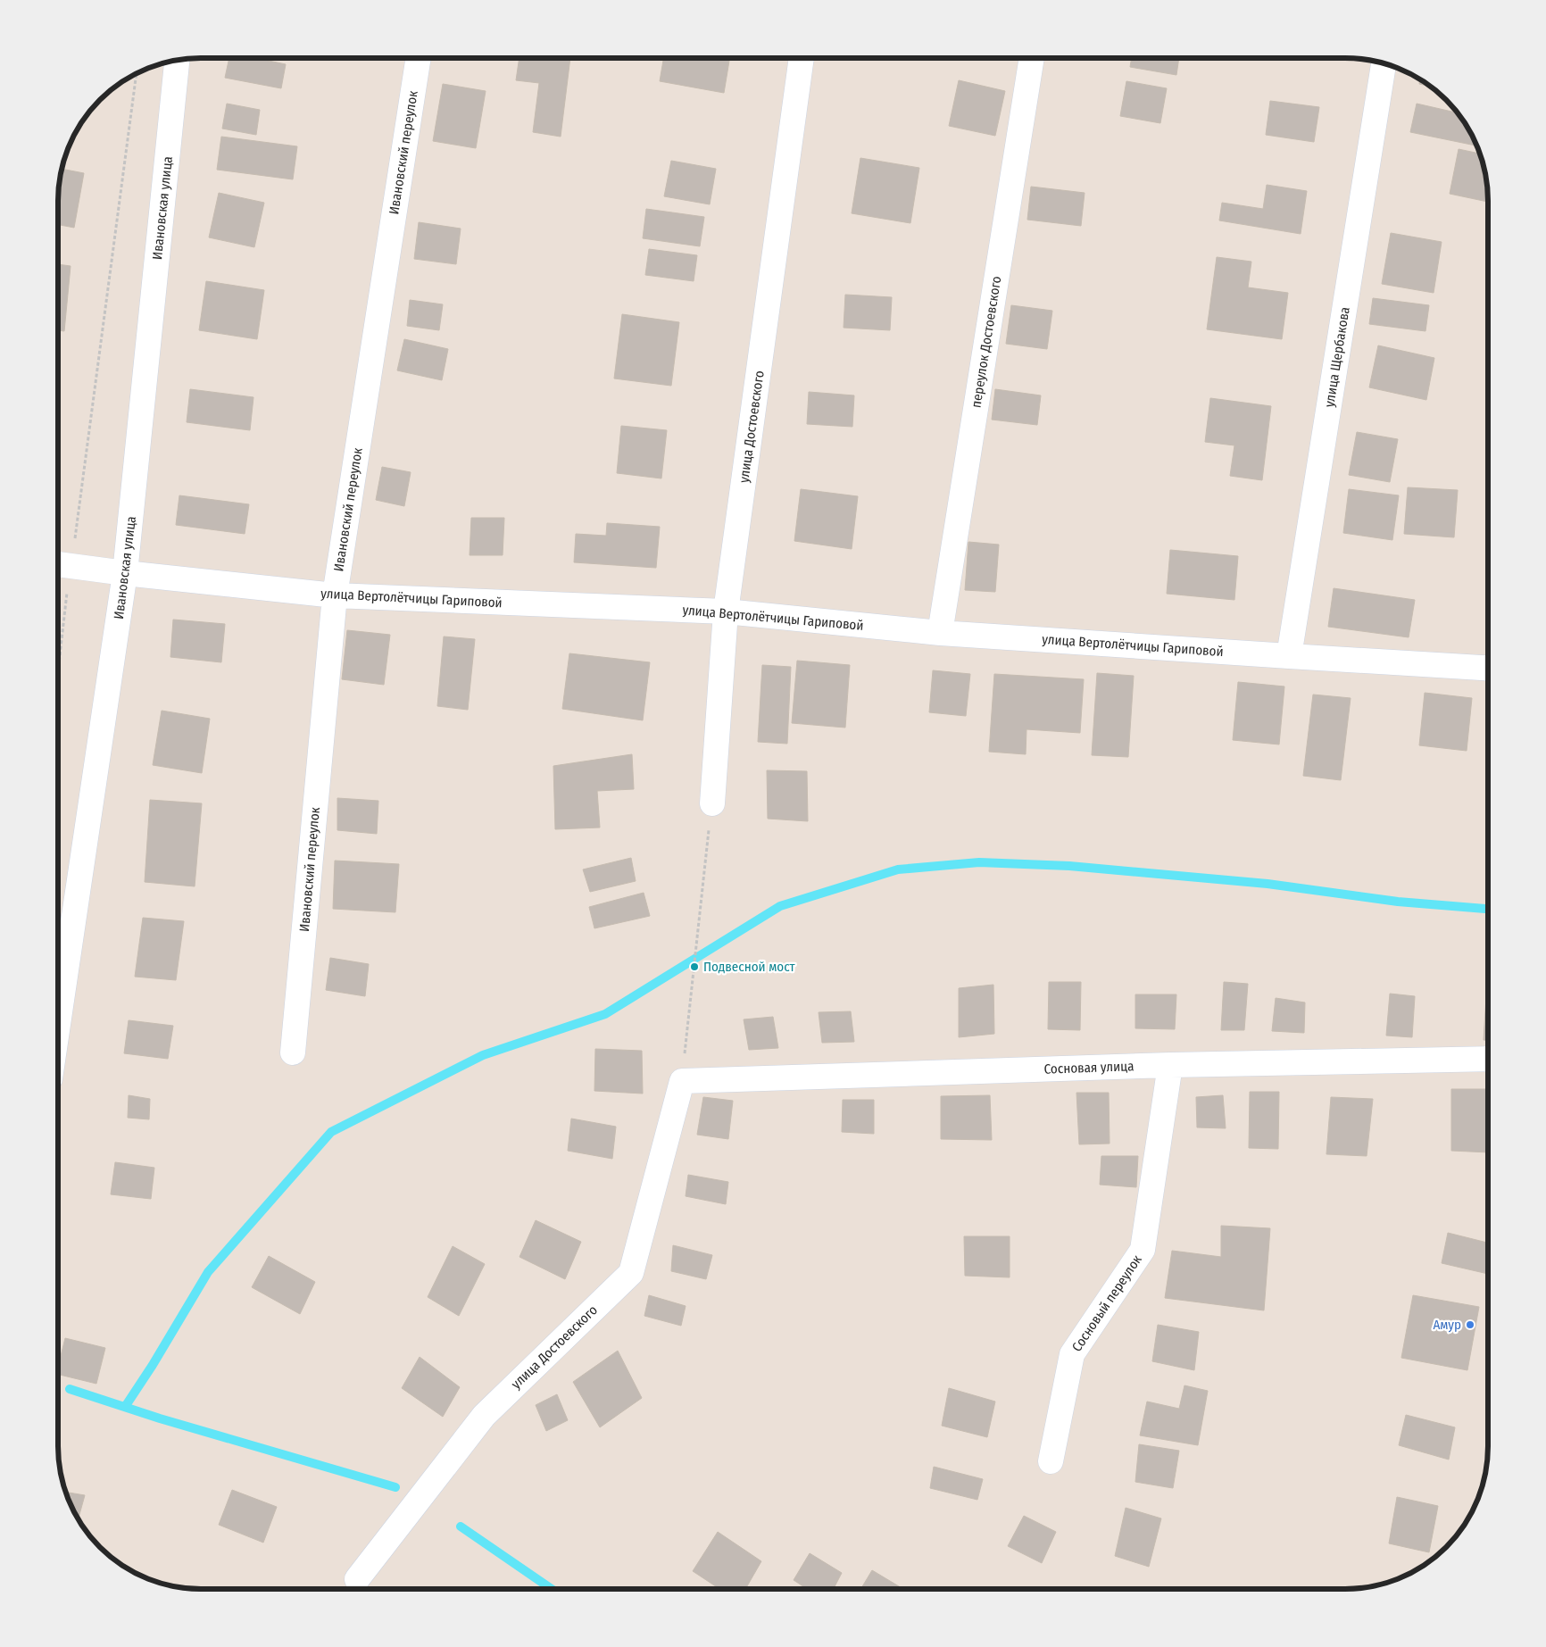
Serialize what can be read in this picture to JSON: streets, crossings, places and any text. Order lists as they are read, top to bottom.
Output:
{
  "streets": {
    "street": [
      "Ивановский переулок",
      "Ивановская улица",
      "переулок Достоевского",
      "улица Щербакова",
      "улица Достоевского",
      "улица Вертолётчицы Гариповой",
      "Сосновая улица",
      "Сосновый переулок"
    ]
  },
  "crossings": [
    ["Ивановский переулок", "улица Вертолётчицы Гариповой"],
    ["Ивановская улица", "улица Вертолётчицы Гариповой"],
    ["переулок Достоевского", "улица Вертолётчицы Гариповой"],
    ["улица Щербакова", "улица Вертолётчицы Гариповой"],
    ["улица Достоевского", "улица Вертолётчицы Гариповой"],
    ["улица Достоевского", "Сосновая улица"],
    ["Сосновая улица", "Сосновый переулок"]
  ],
  "places": ["Подвесной мост", "Амур"]
}
